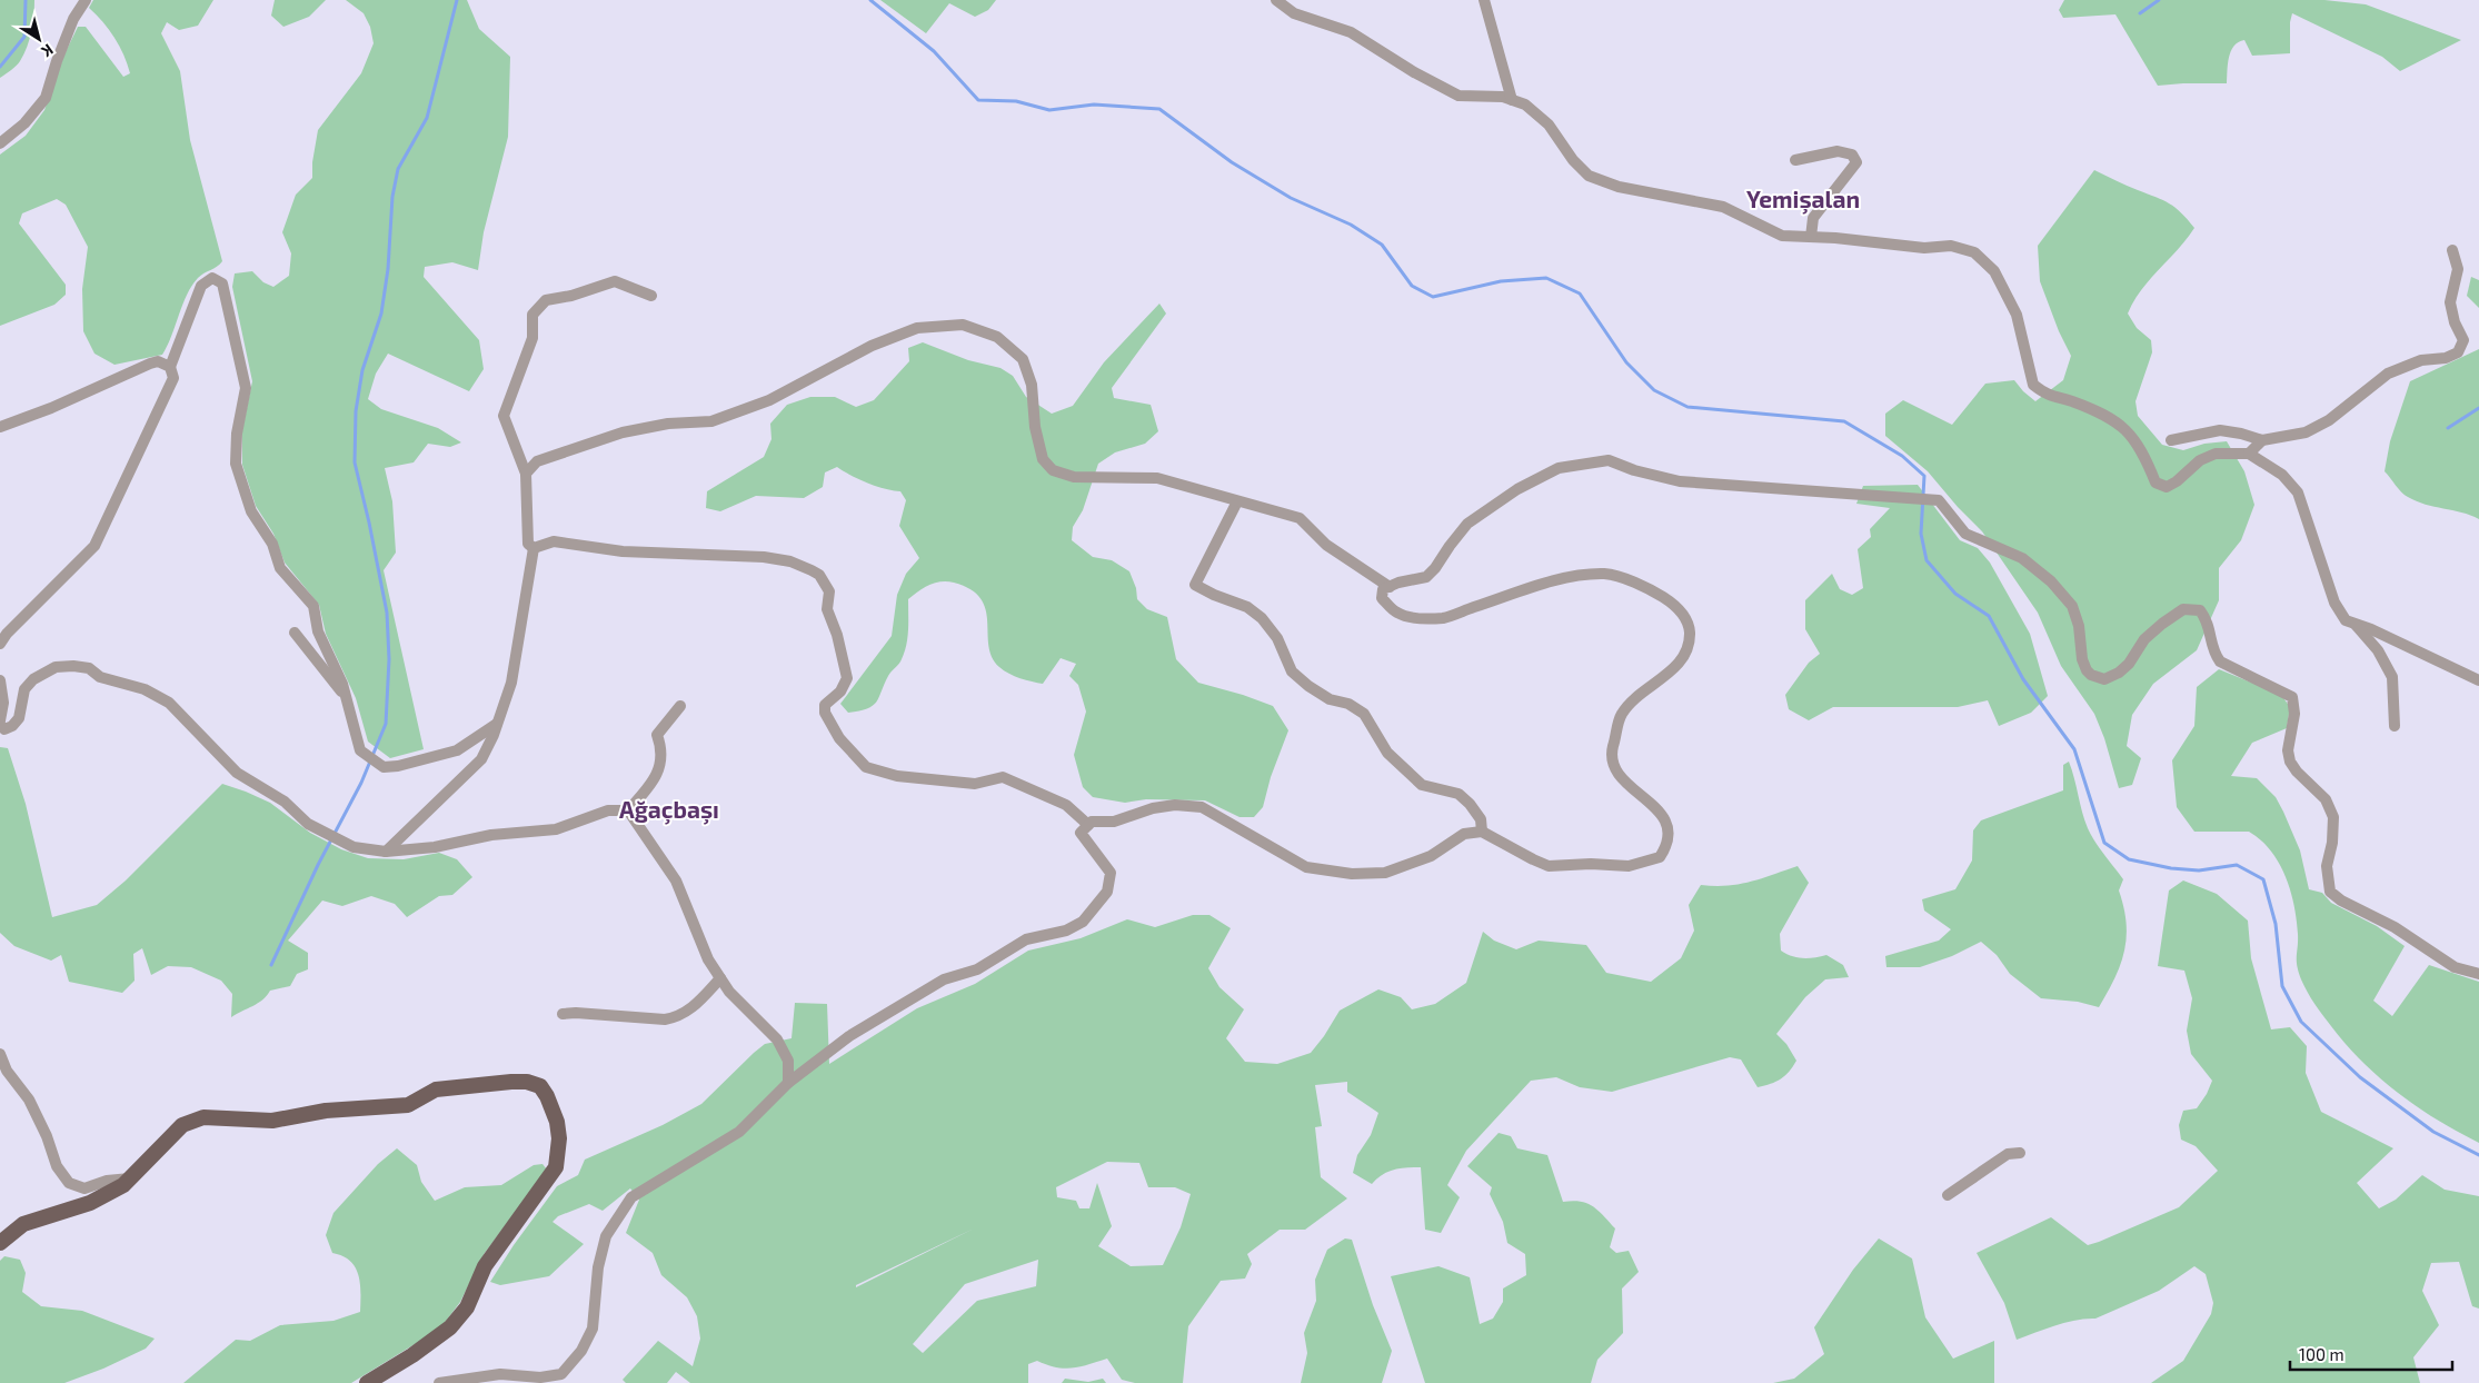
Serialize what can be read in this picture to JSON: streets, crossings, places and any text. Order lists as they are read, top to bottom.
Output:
{
  "districts": ["Yemişalan", "Ağaçbaşı"],
  "scale_bar": "100 m",
  "north": "bottom right"
}
